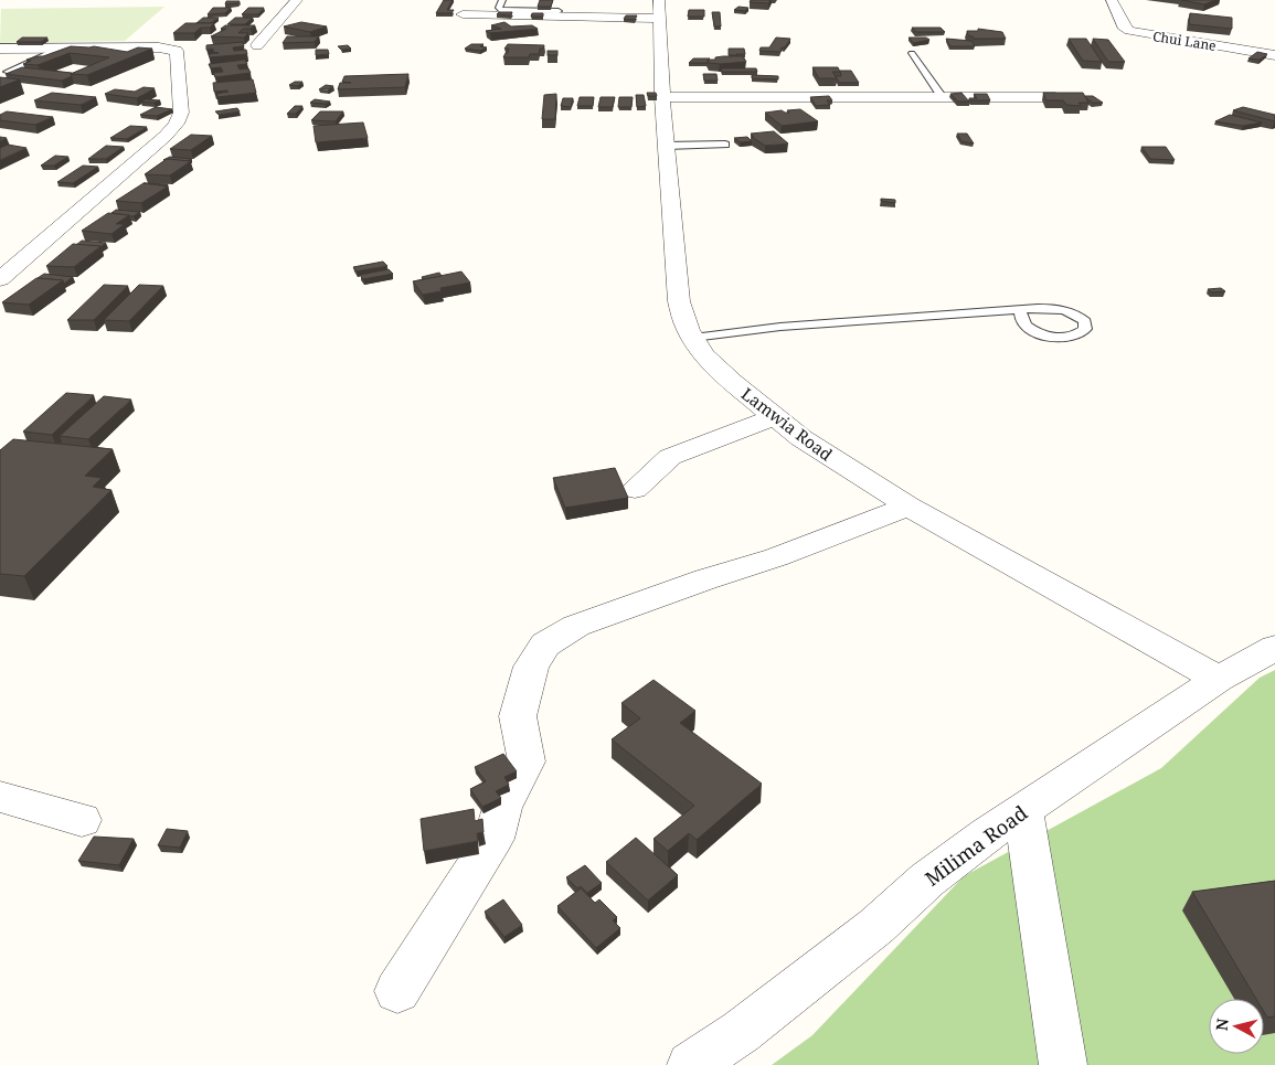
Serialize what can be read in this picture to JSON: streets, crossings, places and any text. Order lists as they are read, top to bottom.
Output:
{
  "streets": {
    "street": ["Chui Lane", "Lamwia Road", "Milima Road"]
  },
  "crossings": [
    ["Lamwia Road", "Milima Road"]
  ],
  "north": "left"
}
